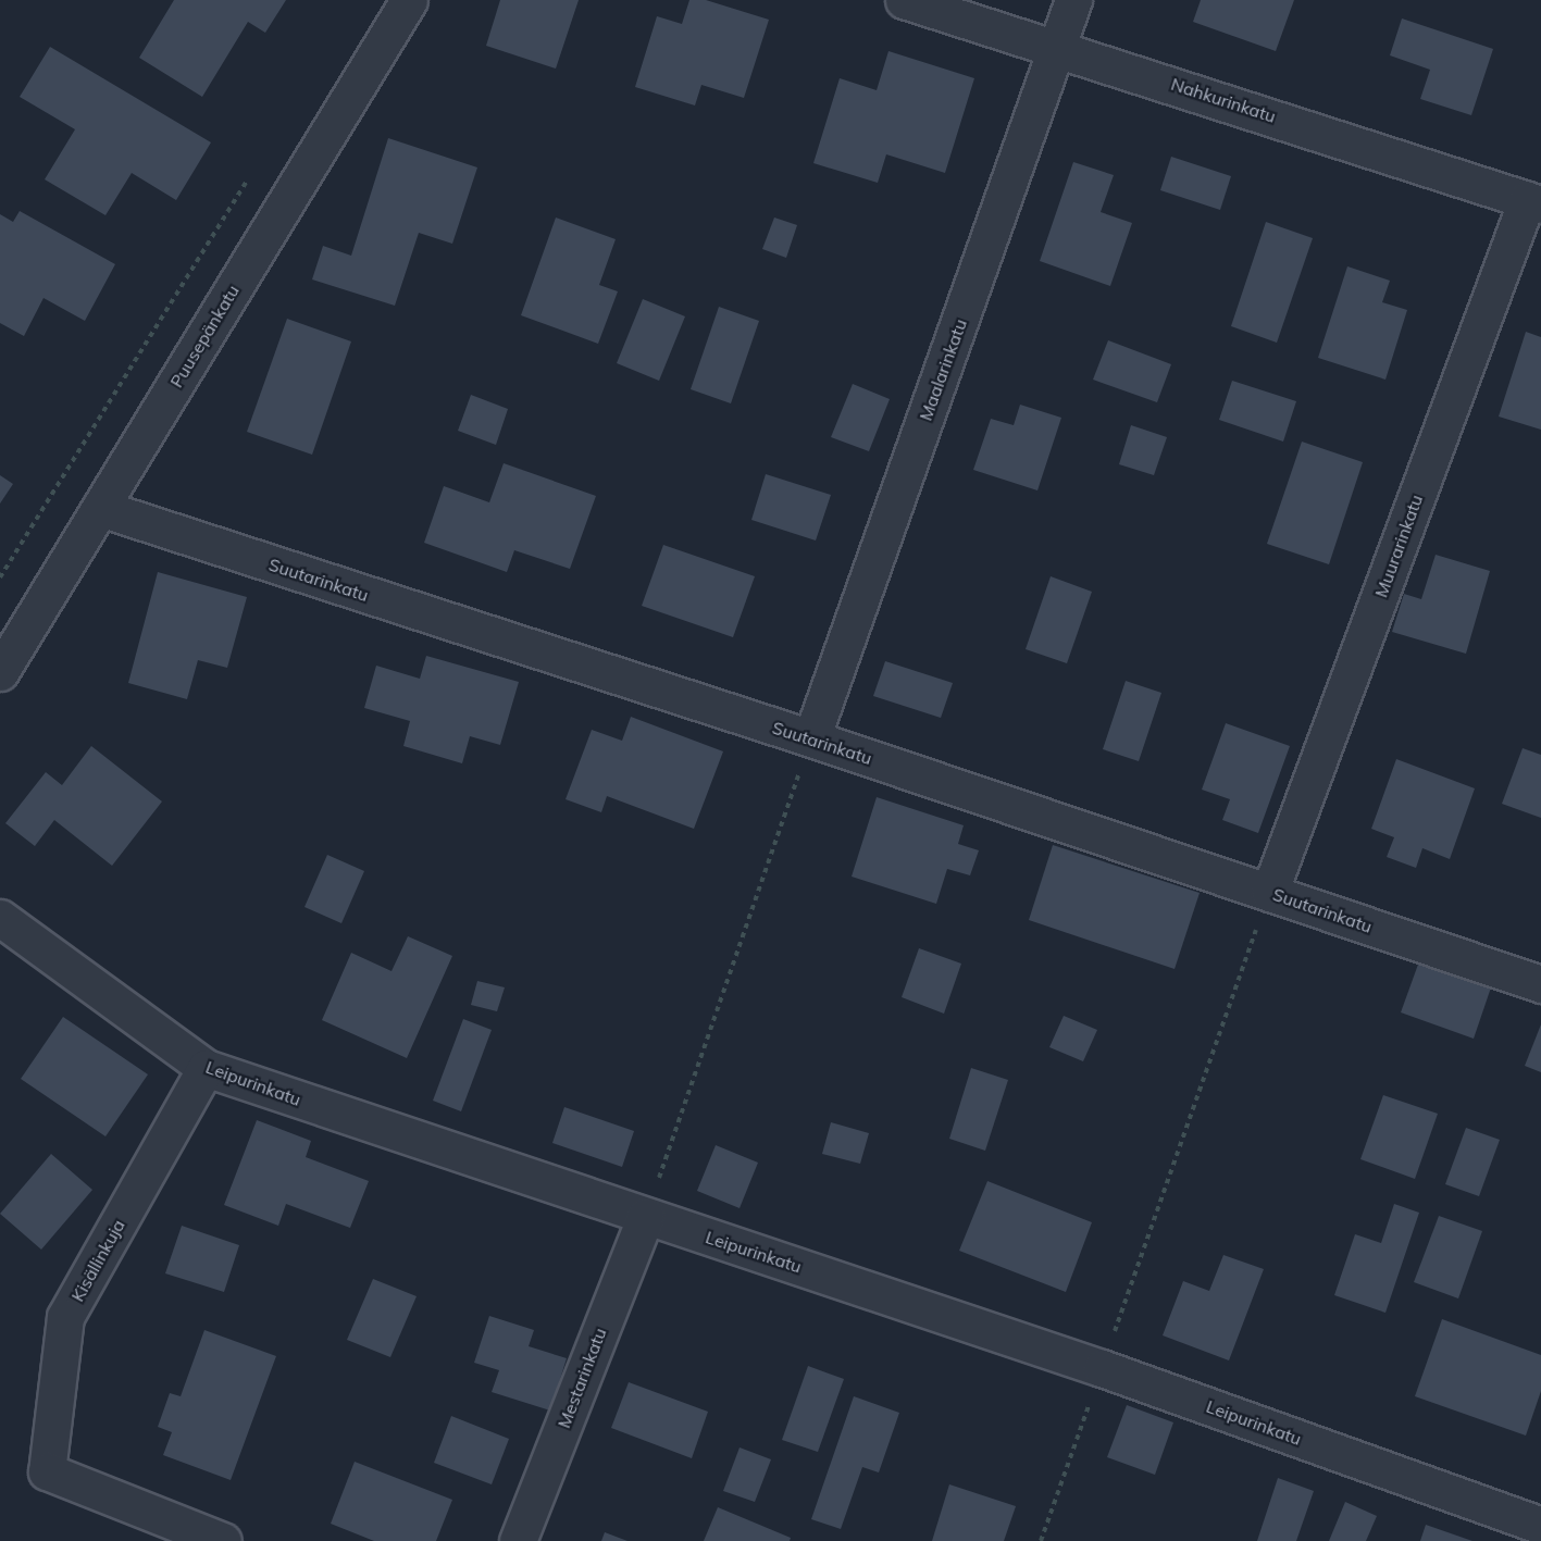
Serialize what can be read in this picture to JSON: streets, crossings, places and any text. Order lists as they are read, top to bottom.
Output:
{
  "streets": {
    "street": [
      "Nahkurinkatu",
      "Puusepänkatu",
      "Maalarinkatu",
      "Muurarinkatu",
      "Suutarinkatu",
      "Leipurinkatu",
      "Kisällinkuja",
      "Mestarinkatu"
    ]
  },
  "crossings": [
    ["Nahkurinkatu", "Maalarinkatu"],
    ["Nahkurinkatu", "Muurarinkatu"],
    ["Puusepänkatu", "Suutarinkatu"],
    ["Maalarinkatu", "Suutarinkatu"],
    ["Muurarinkatu", "Suutarinkatu"],
    ["Leipurinkatu", "Kisällinkuja"],
    ["Leipurinkatu", "Mestarinkatu"]
  ]
}
